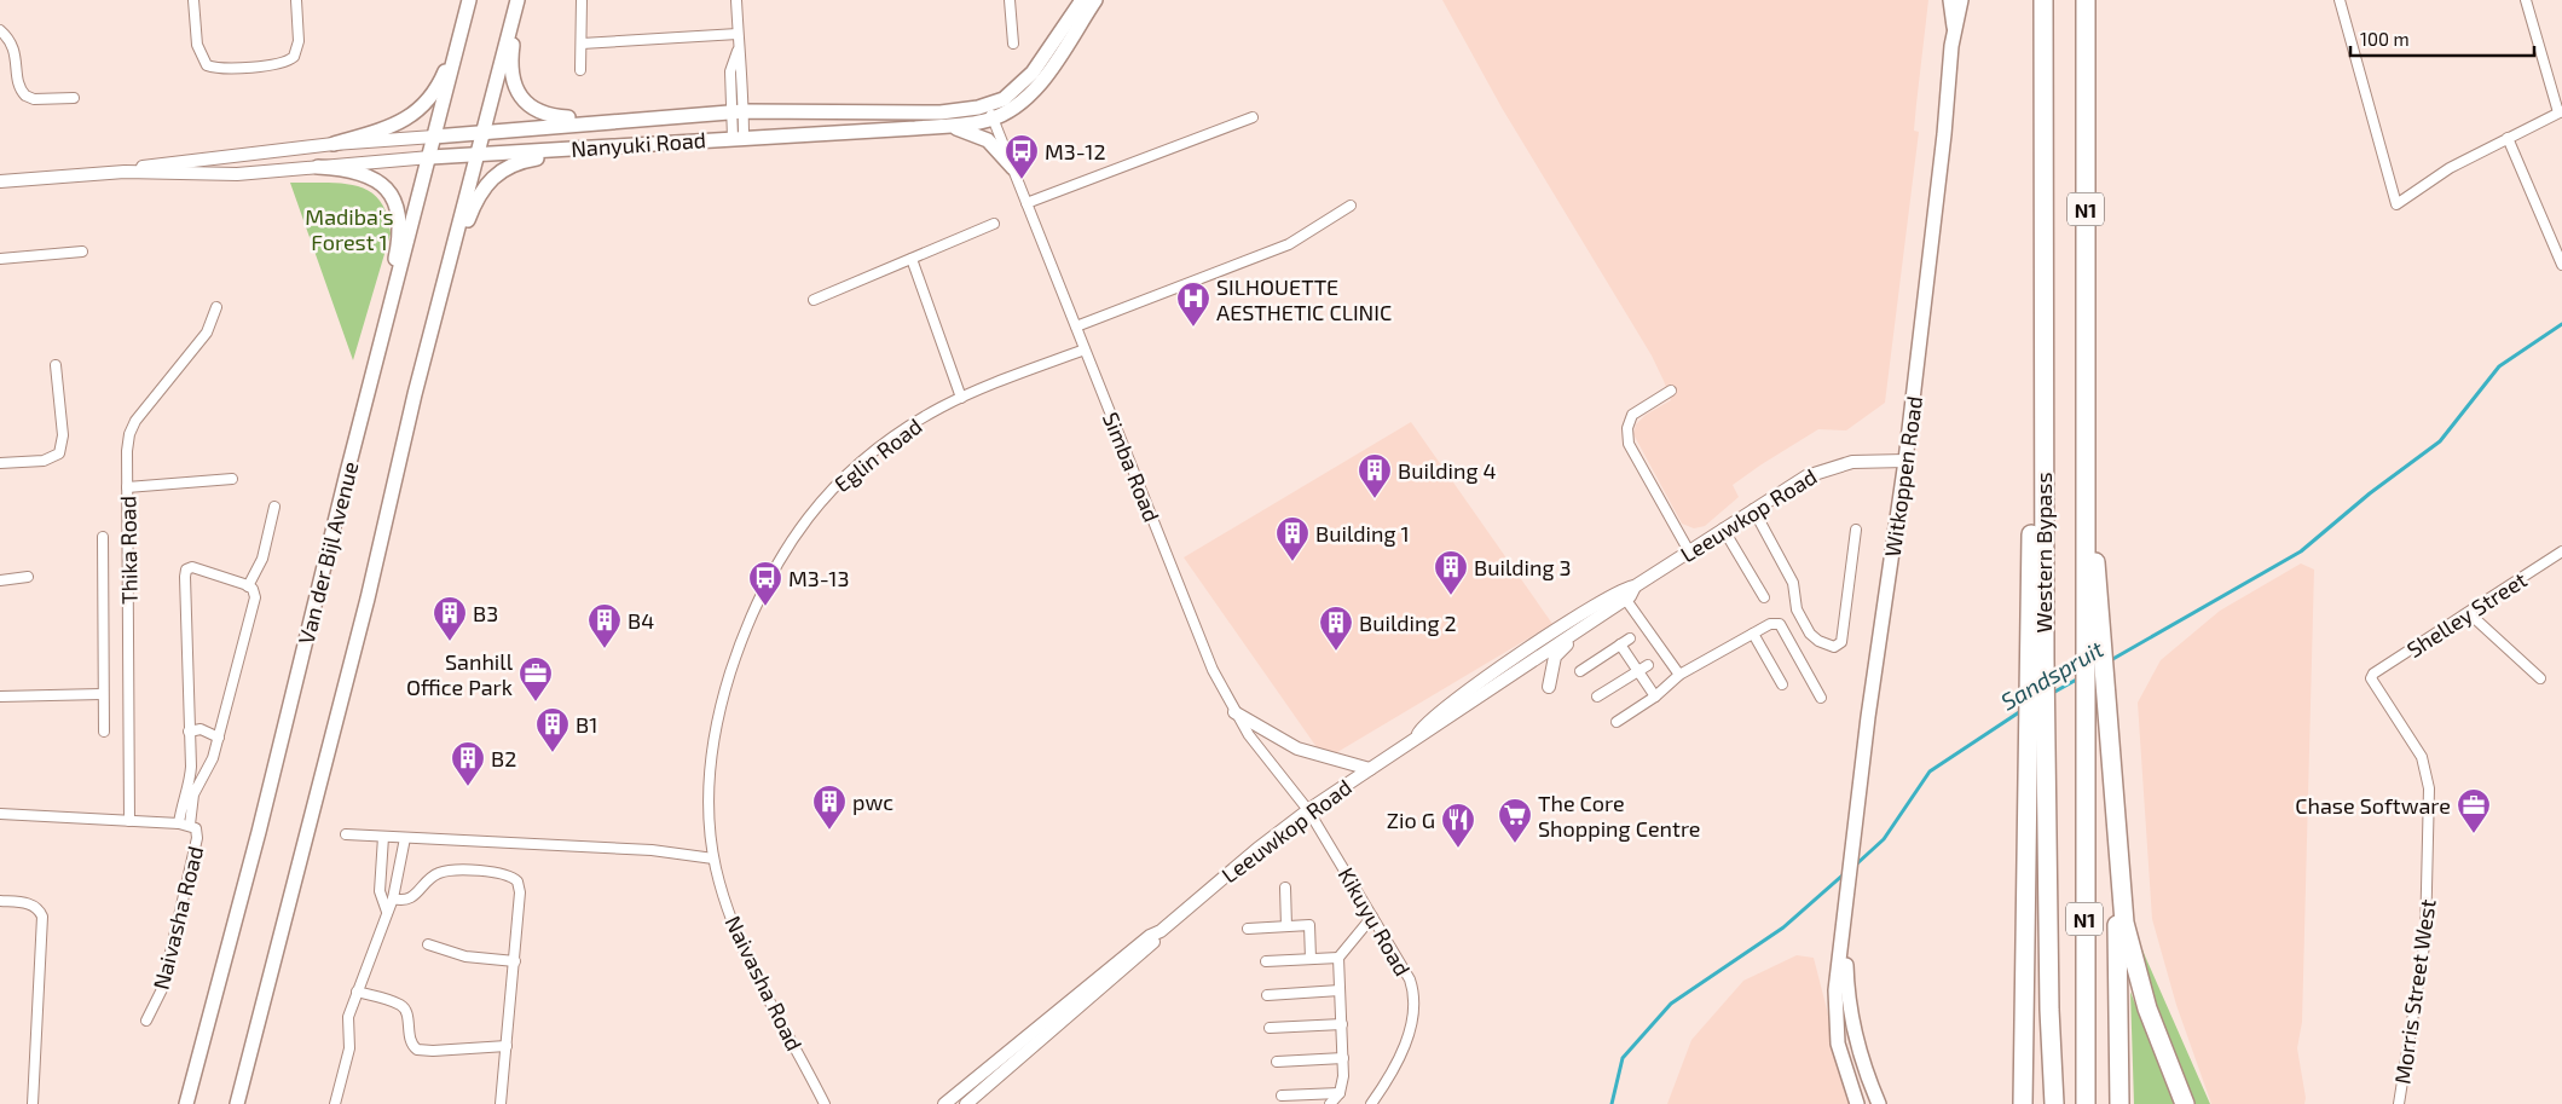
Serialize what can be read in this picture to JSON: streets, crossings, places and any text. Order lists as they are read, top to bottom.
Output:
{
  "streets": {
    "highway": ["N1", "Western Bypass"],
    "main road": ["Nanyuki Road", "Witkoppen Road", "Van der Bijl Avenue"],
    "street": [
      "Eglin Road",
      "Simba Road",
      "Leeuwkop Road",
      "Thika Road",
      "Shelley Street",
      "Naivasha Road",
      "Kikuyu Road",
      "Morris Street West"
    ]
  },
  "crossings": [
    ["Nanyuki Road", "Simba Road"],
    ["Nanyuki Road", "Van der Bijl Avenue"],
    ["N1", "Western Bypass"],
    ["Eglin Road", "Simba Road"],
    ["Eglin Road", "Naivasha Road"],
    ["Simba Road", "Leeuwkop Road"],
    ["Simba Road", "Kikuyu Road"],
    ["Witkoppen Road", "Leeuwkop Road"],
    ["Leeuwkop Road", "Kikuyu Road"],
    ["Thika Road", "Naivasha Road"],
    ["Shelley Street", "Morris Street West"]
  ],
  "water": ["Sandspruit"],
  "parks": ["Madiba's Forest 1"],
  "places": {
    "bus stop": ["M3-12", "M3-13"],
    "hospital": ["SILHOUETTE AESTHETIC CLINIC"],
    "building": [
      "Building 4",
      "Building 1",
      "Building 3",
      "B3",
      "B4",
      "Building 2",
      "B1",
      "B2",
      "pwc"
    ],
    "office": ["Sanhill Office Park", "Chase Software"],
    "supermarket": ["The Core Shopping Centre"],
    "restaurant": ["Zio G"]
  },
  "scale_bar": "100 m"
}
